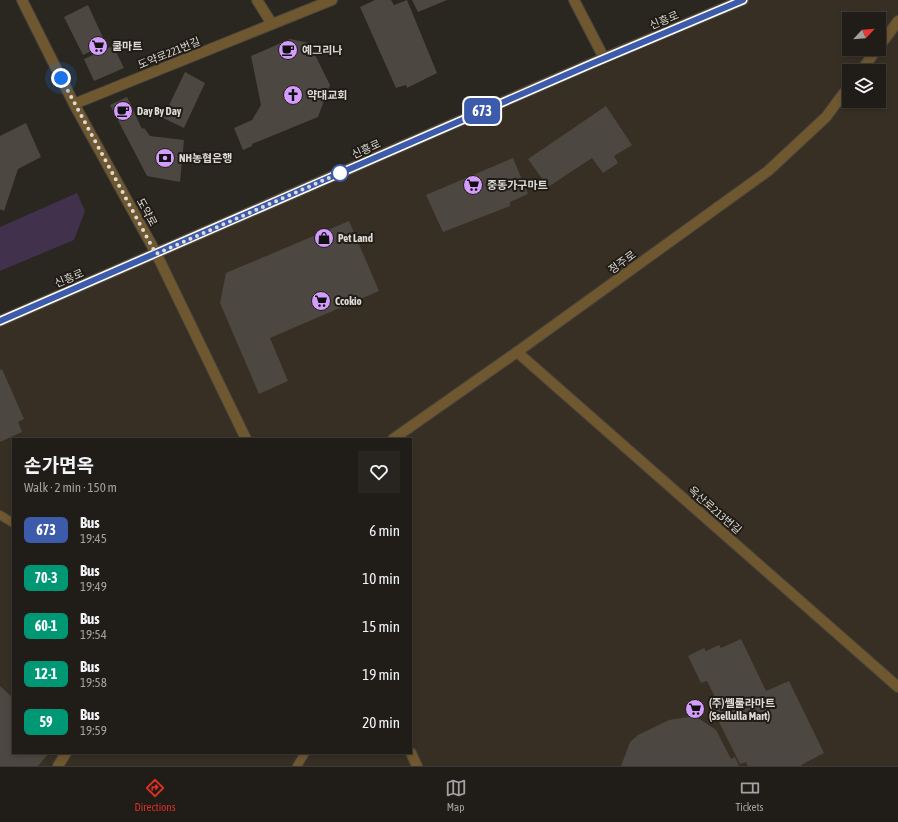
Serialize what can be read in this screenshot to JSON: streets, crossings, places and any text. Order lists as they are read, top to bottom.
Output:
{
  "streets": {
    "street": [
      "신흥로",
      "도약로221번길",
      "도약로",
      "정주로",
      "옥산로213번길"
    ]
  },
  "crossings": [
    ["신흥로", "도약로"],
    ["도약로221번길", "도약로"],
    ["정주로", "옥산로213번길"]
  ],
  "places": {
    "supermarket": [
      "쿨마트",
      "중동가구마트",
      "Ccokio",
      "(주)쎌룰라마트 (Ssellulla Mart)"
    ],
    "cafe": ["예그리나", "Day By Day"],
    "church": ["약대교회"],
    "bank": ["NH농협은행"],
    "shop": ["Pet Land"]
  },
  "lines": ["bus line 673"],
  "north": "top right",
  "page": {
    "on_map": "673",
    "heading": ["손가면옥", "Walk · 2 min · 150 m"],
    "list": [
      {
        "mark": "673",
        "name": "Bus",
        "note": "19:45",
        "value": "6 min"
      },
      {
        "mark": "70-3",
        "name": "Bus",
        "note": "19:49",
        "value": "10 min"
      },
      {
        "mark": "60-1",
        "name": "Bus",
        "note": "19:54",
        "value": "15 min"
      },
      {
        "mark": "12-1",
        "name": "Bus",
        "note": "19:58",
        "value": "19 min"
      },
      {
        "mark": "59",
        "name": "Bus",
        "note": "19:59",
        "value": "20 min"
      }
    ],
    "tabs": ["Directions", "Map", "Tickets"]
  }
}
